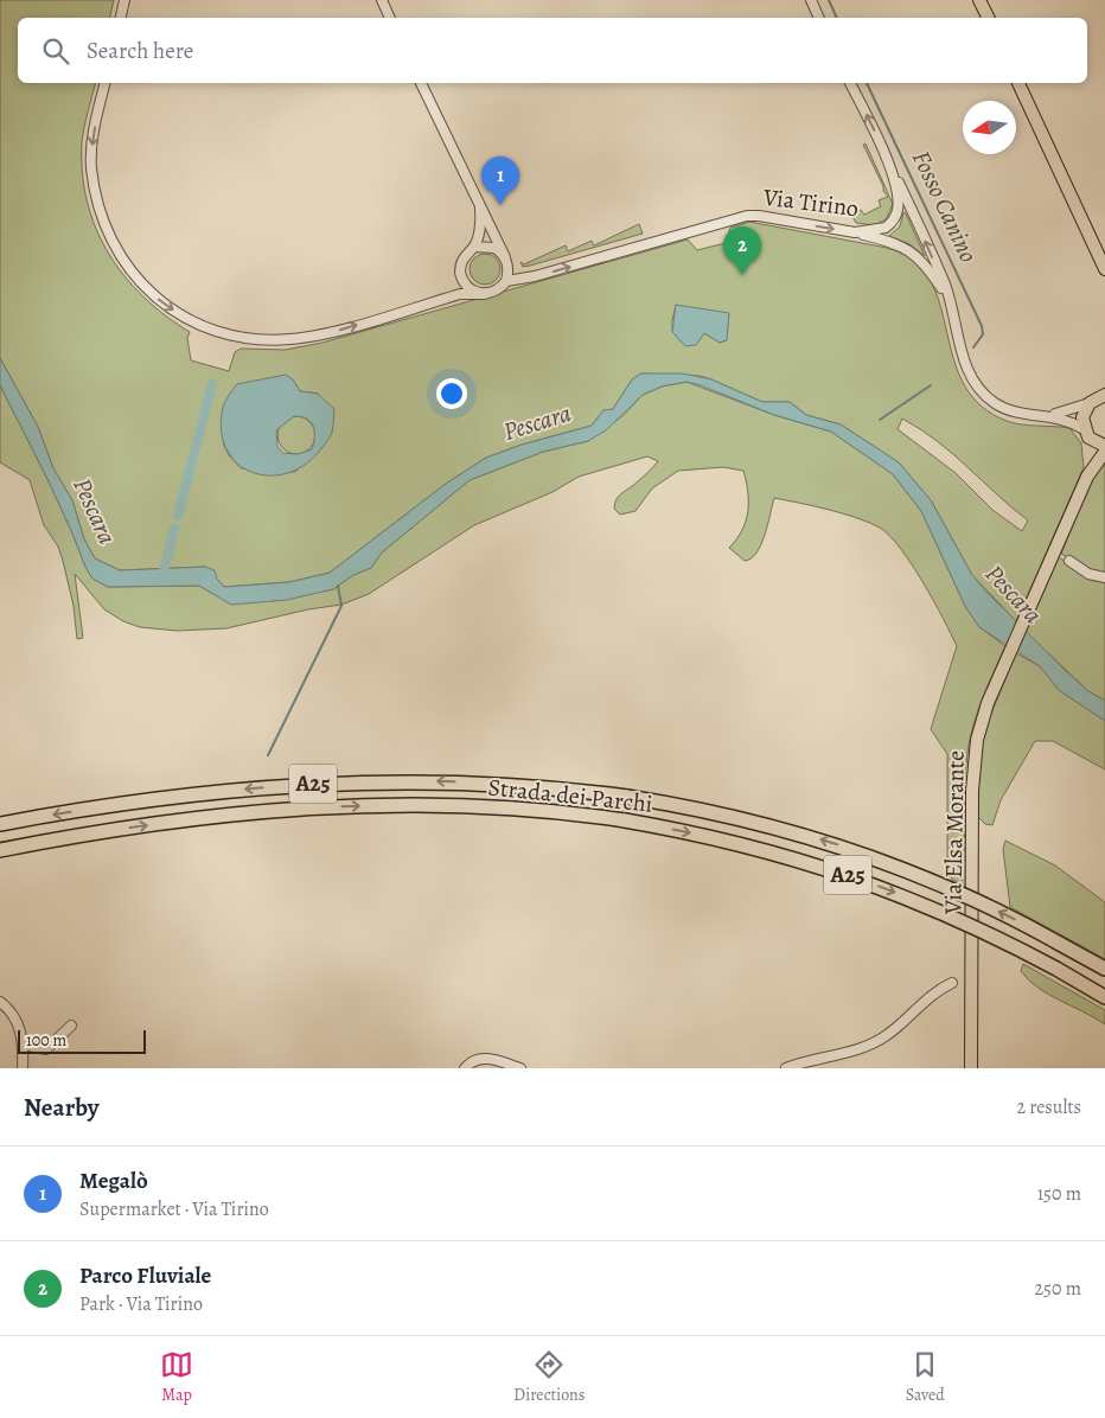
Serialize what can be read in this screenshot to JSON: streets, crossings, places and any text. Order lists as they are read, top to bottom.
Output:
{
  "streets": {
    "highway": ["A25", "Strada dei Parchi"],
    "main road": ["Via Elsa Morante"],
    "street": ["Via Tirino"]
  },
  "water": ["Fosso Canino", "Pescara"],
  "scale_bar": "100 m",
  "north": "left",
  "page": {
    "search": "Search here",
    "pins": ["1", "2"],
    "scale": "100 m",
    "heading": ["Nearby", "2 results"],
    "list": [
      {
        "mark": "1",
        "name": "Megalò",
        "note": "Supermarket · Via Tirino",
        "value": "150 m"
      },
      {
        "mark": "2",
        "name": "Parco Fluviale",
        "note": "Park · Via Tirino",
        "value": "250 m"
      }
    ],
    "nav": ["Map", "Directions", "Saved"]
  }
}
